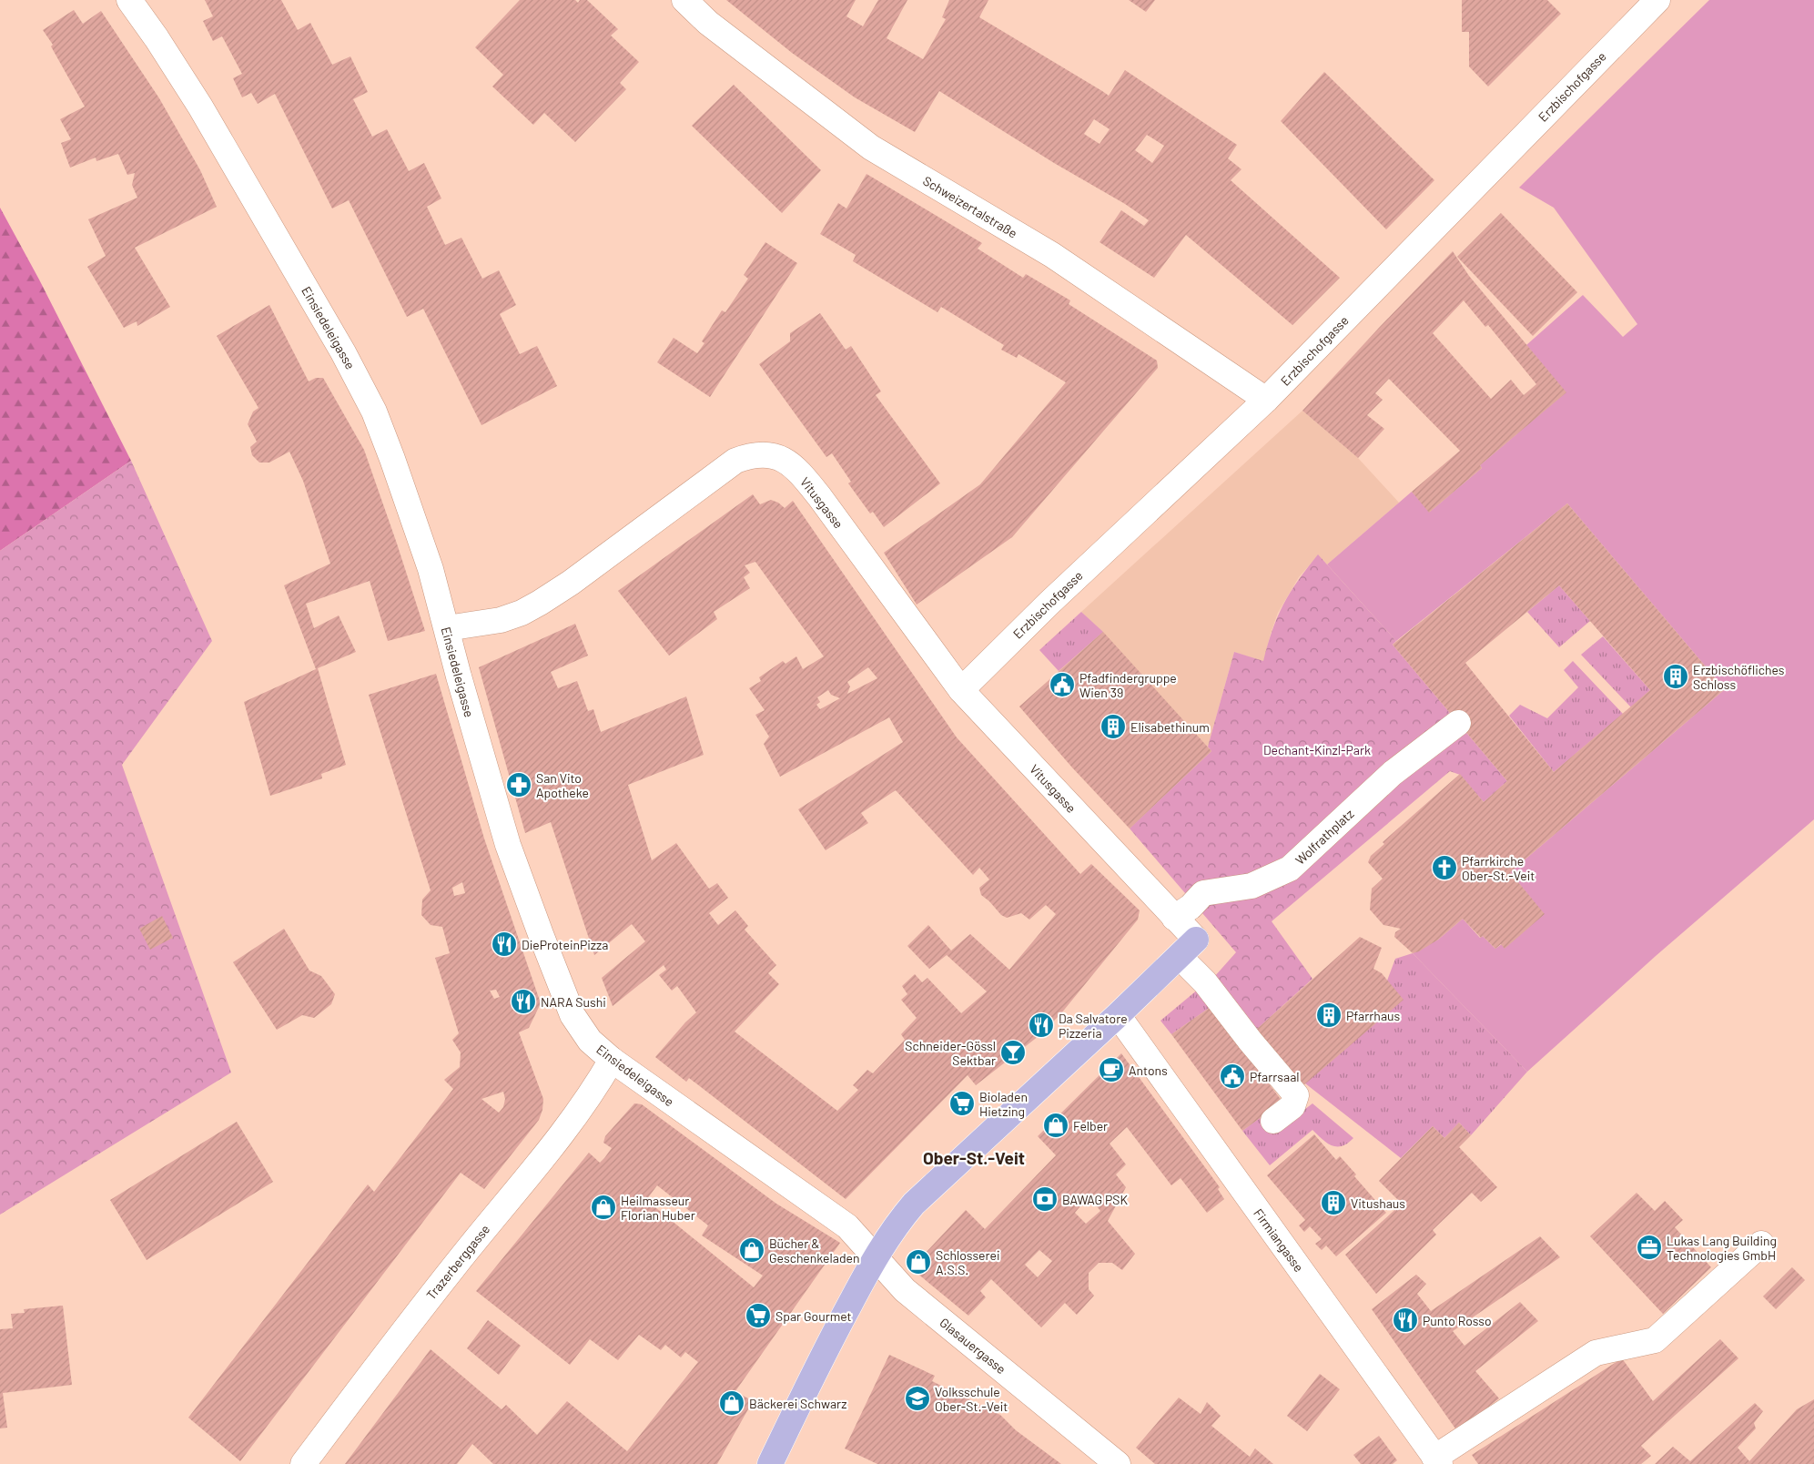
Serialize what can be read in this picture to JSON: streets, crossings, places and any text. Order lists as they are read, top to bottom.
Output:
{
  "streets": {
    "street": [
      "Erzbischofgasse",
      "Schweizertalstraße",
      "Einsiedeleigasse",
      "Vitusgasse",
      "Wolfrathplatz",
      "Firmiangasse",
      "Trazerberggasse",
      "Glasauergasse"
    ]
  },
  "crossings": [
    ["Erzbischofgasse", "Schweizertalstraße"],
    ["Erzbischofgasse", "Vitusgasse"],
    ["Einsiedeleigasse", "Vitusgasse"],
    ["Einsiedeleigasse", "Trazerberggasse"],
    ["Einsiedeleigasse", "Glasauergasse"],
    ["Vitusgasse", "Wolfrathplatz"]
  ],
  "districts": ["Ober-St.-Veit"],
  "parks": ["Dechant-Kinzl-Park"],
  "places": {
    "building": [
      "Erzbischöfliches Schloss",
      "Elisabethinum",
      "Pfarrhaus",
      "Vitushaus"
    ],
    "public building": ["Pfadfindergruppe Wien 39", "Pfarrsaal"],
    "pharmacy": ["San Vito Apotheke"],
    "church": ["Pfarrkirche Ober-St.-Veit"],
    "restaurant": [
      "DieProteinPizza",
      "NARA Sushi",
      "Da Salvatore Pizzeria",
      "Punto Rosso"
    ],
    "bar": ["Schneider-Gössl Sektbar"],
    "cafe": ["Antons"],
    "supermarket": ["Bioladen Hietzing", "Spar Gourmet"],
    "shop": [
      "Felber",
      "Heilmasseur Florian Huber",
      "Bücher & Geschenkeladen",
      "Schlosserei A.S.S.",
      "Bäckerei Schwarz"
    ],
    "bank": ["BAWAG PSK"],
    "office": ["Lukas Lang Building Technologies GmbH"],
    "school or university": ["Volksschule Ober-St.-Veit"]
  }
}
